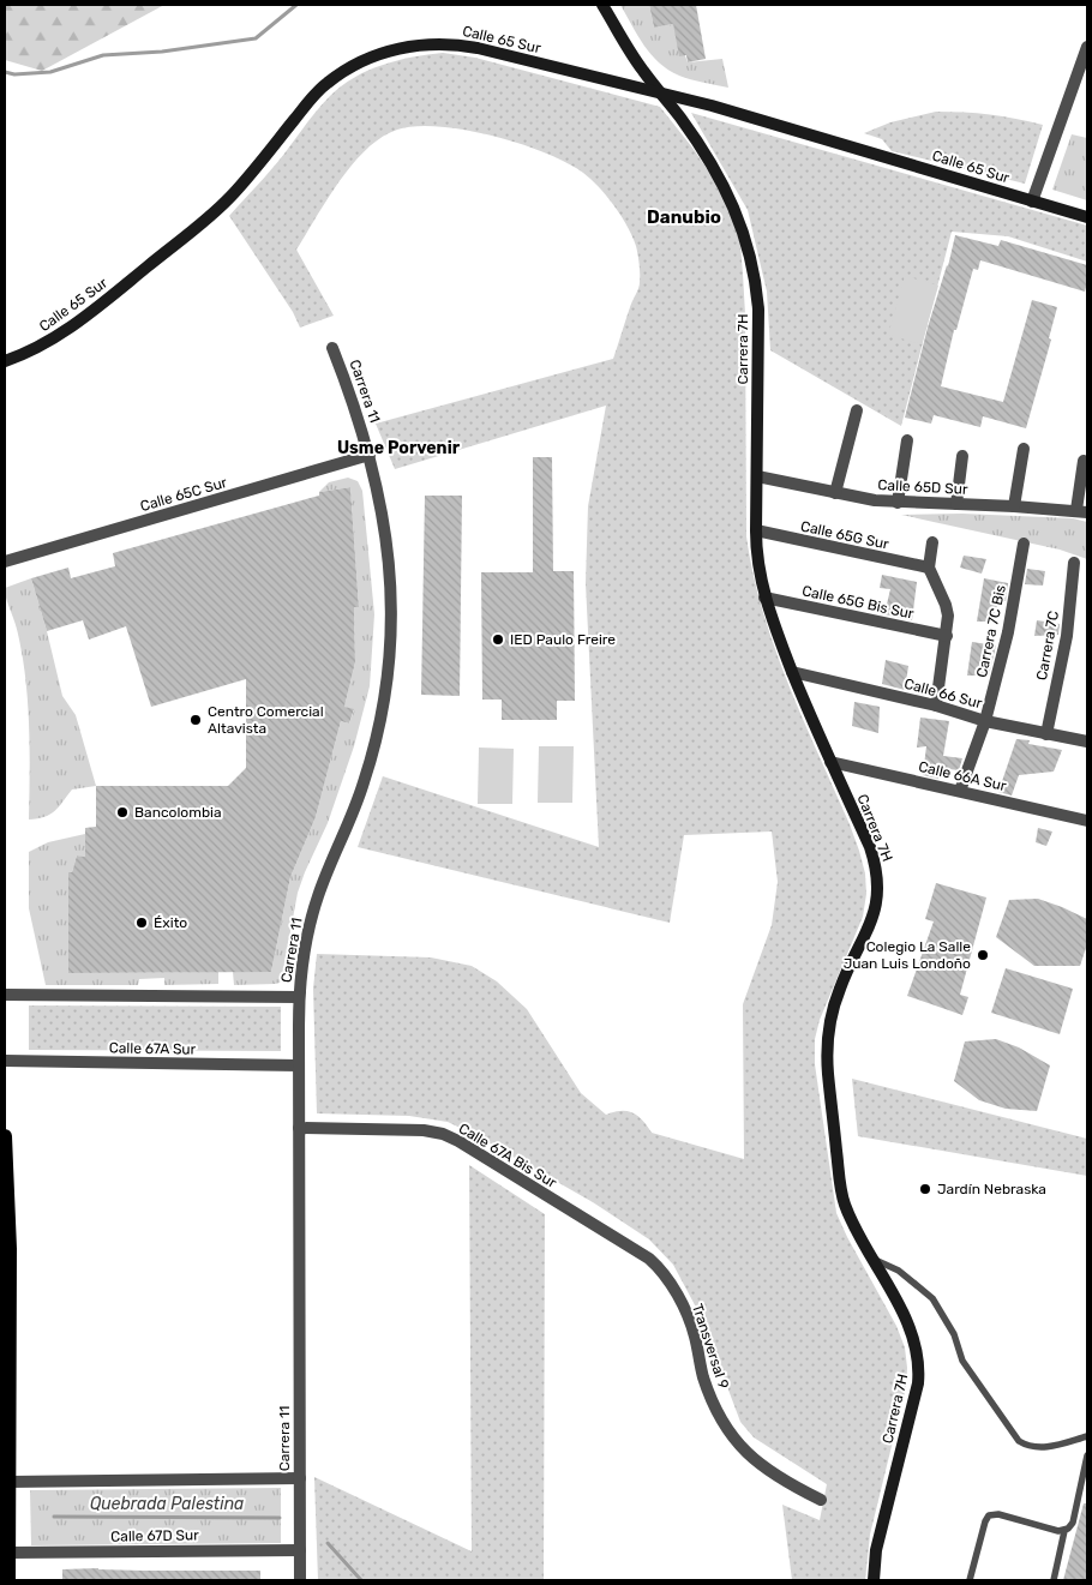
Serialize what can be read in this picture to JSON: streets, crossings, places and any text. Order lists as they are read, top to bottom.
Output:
{
  "streets": {
    "street": [
      "Calle 65 Sur",
      "Carrera 7H",
      "Carrera 11",
      "Calle 65D Sur",
      "Calle 65C Sur",
      "Calle 65G Sur",
      "Calle 65G Bis Sur",
      "Carrera 7C Bis",
      "Carrera 7C",
      "Calle 66 Sur",
      "Calle 66A Sur",
      "Calle 67A Sur",
      "Calle 67A Bis Sur",
      "Transversal 9",
      "Calle 67D Sur"
    ]
  },
  "crossings": [
    ["Calle 65 Sur", "Carrera 7H"],
    ["Carrera 7H", "Calle 65D Sur"],
    ["Carrera 7H", "Calle 65G Sur"],
    ["Carrera 7H", "Calle 65G Bis Sur"],
    ["Carrera 7H", "Calle 66 Sur"],
    ["Carrera 7H", "Calle 66A Sur"],
    ["Carrera 11", "Calle 65C Sur"],
    ["Carrera 11", "Calle 67A Sur"],
    ["Carrera 11", "Calle 67A Bis Sur"],
    ["Carrera 11", "Calle 67D Sur"],
    ["Carrera 7C Bis", "Calle 66 Sur"],
    ["Carrera 7C Bis", "Calle 66A Sur"],
    ["Carrera 7C", "Calle 66 Sur"],
    ["Calle 67A Bis Sur", "Transversal 9"]
  ],
  "districts": ["Danubio", "Usme Porvenir"],
  "water": ["Quebrada Palestina"],
  "places": [
    "IED Paulo Freire",
    "Centro Comercial Altavista",
    "Bancolombia",
    "Éxito",
    "Colegio La Salle Juan Luis Londoño",
    "Jardín Nebraska"
  ]
}
